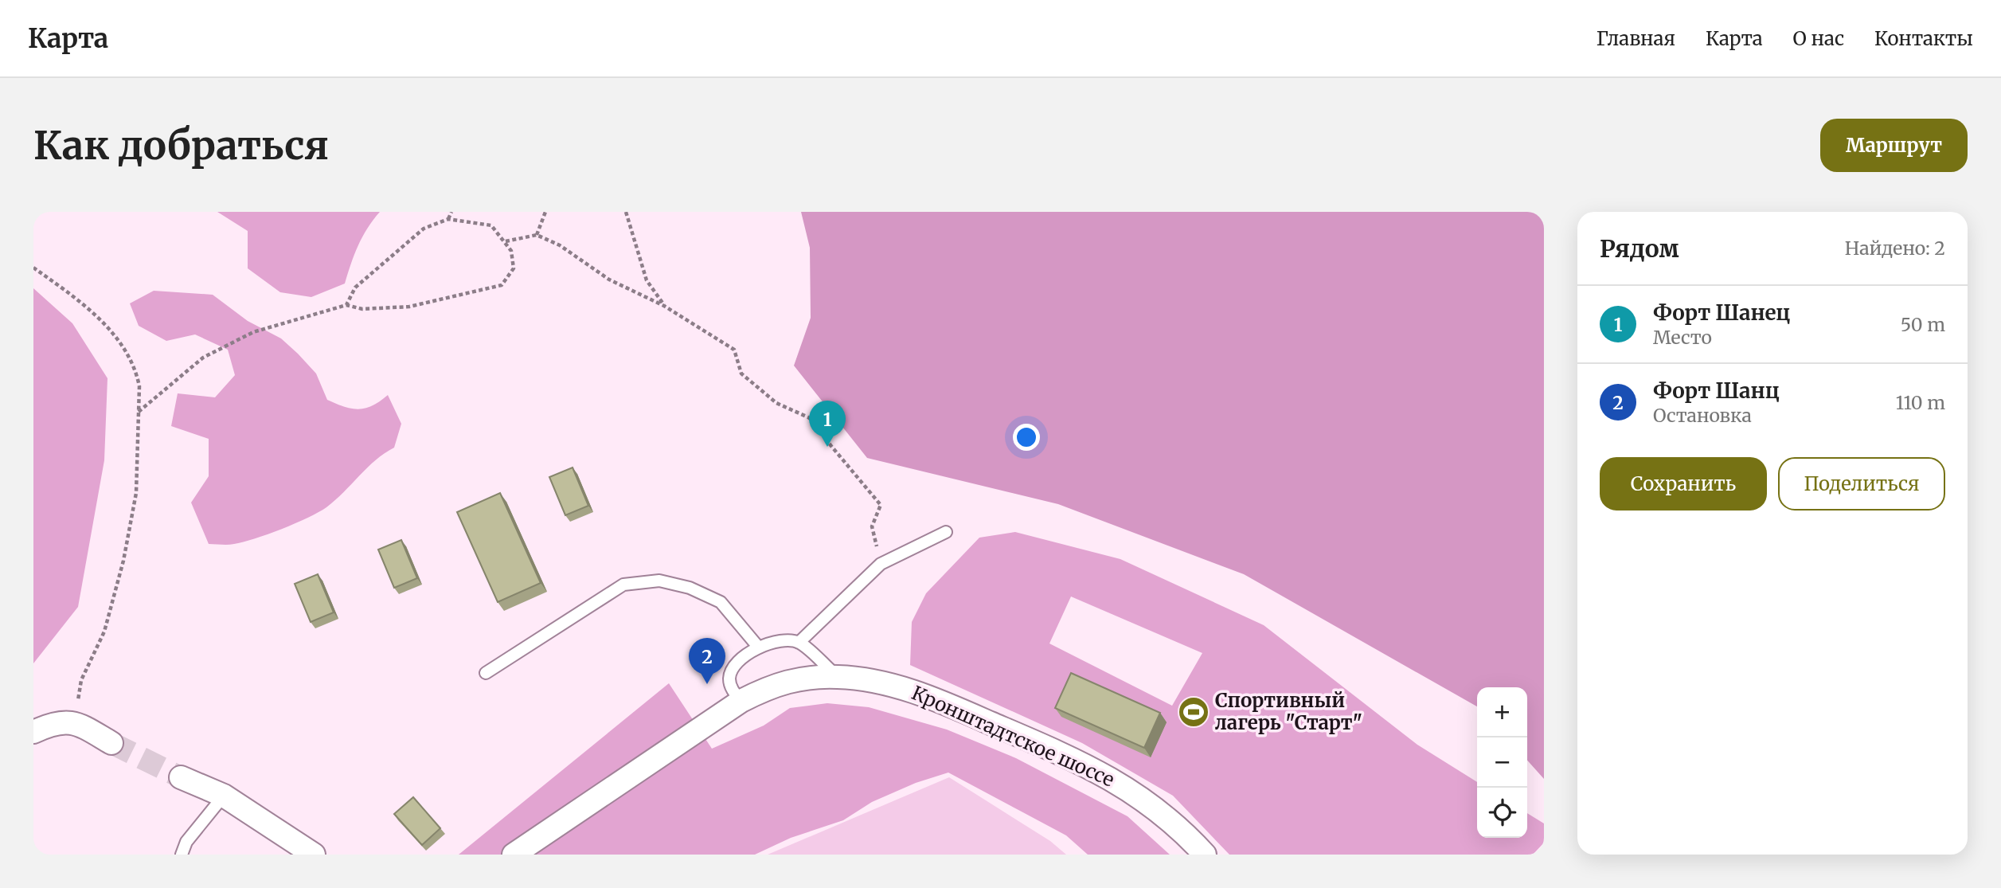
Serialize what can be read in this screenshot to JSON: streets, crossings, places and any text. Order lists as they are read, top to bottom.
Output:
{
  "streets": {
    "street": ["Кронштадтское шоссе"]
  },
  "places": {
    "sports": ["Спортивный лагерь \"Старт\""]
  },
  "page": {
    "header": "Карта",
    "nav": [
      "Главная",
      "Карта",
      "О нас",
      "Контакты"
    ],
    "buttons": [
      "Маршрут",
      ["Сохранить", "Поделиться"]
    ],
    "title": "Как добраться",
    "heading": ["Рядом", "Найдено: 2"],
    "list": [
      {
        "mark": "1",
        "name": "Форт Шанец",
        "note": "Место",
        "value": "50 m"
      },
      {
        "mark": "2",
        "name": "Форт Шанц",
        "note": "Остановка",
        "value": "110 m"
      }
    ],
    "pins": ["1", "2"],
    "map_buttons": ["+", "−"]
  }
}
